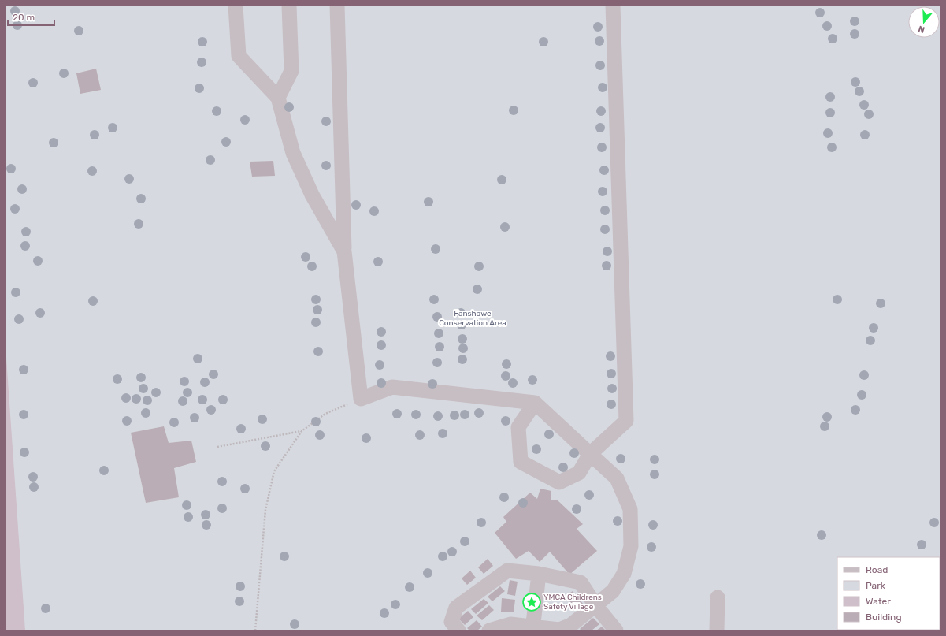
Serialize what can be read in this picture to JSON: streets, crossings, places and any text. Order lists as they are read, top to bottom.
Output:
{
  "parks": ["Fanshawe Conservation Area"],
  "places": {
    "place": ["YMCA Childrens Safety Village"]
  },
  "legend": [
    "Road",
    "Park",
    "Water",
    "Building"
  ],
  "scale_bar": "20 m",
  "north": "bottom"
}
